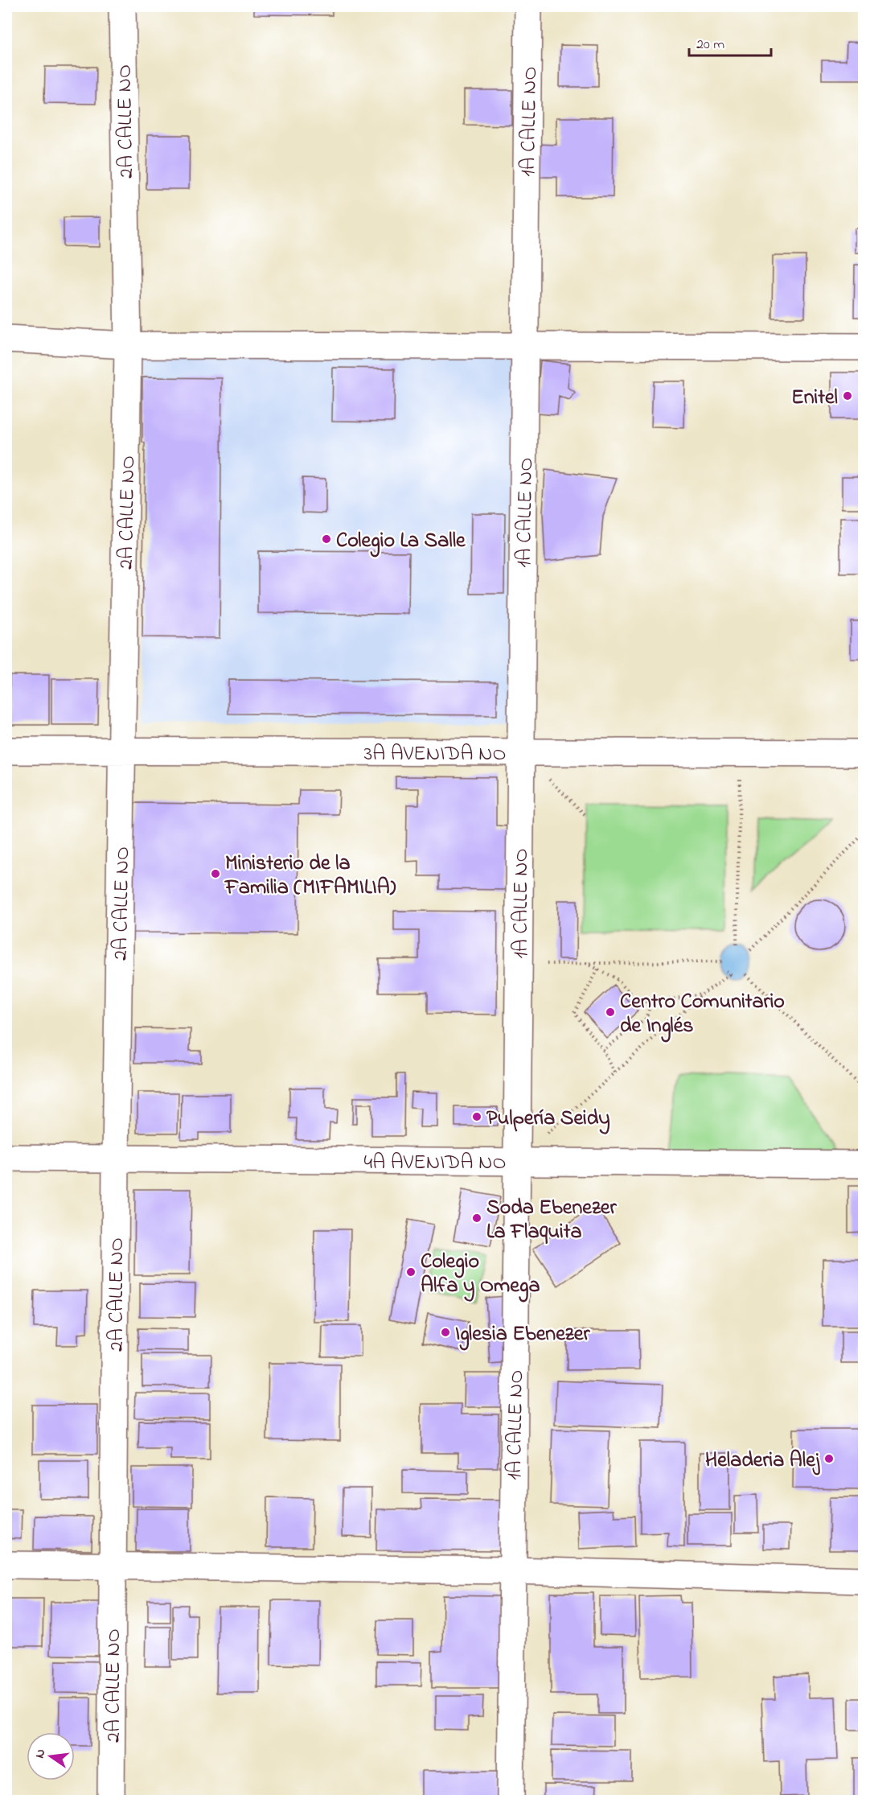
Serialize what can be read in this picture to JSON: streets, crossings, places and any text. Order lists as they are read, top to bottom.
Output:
{
  "streets": {
    "main road": [
      "2A CALLE NO",
      "1A CALLE NO",
      "3A AVENIDA NO",
      "4A AVENIDA NO"
    ]
  },
  "crossings": [
    ["2A CALLE NO", "3A AVENIDA NO"],
    ["2A CALLE NO", "4A AVENIDA NO"],
    ["1A CALLE NO", "3A AVENIDA NO"],
    ["1A CALLE NO", "4A AVENIDA NO"]
  ],
  "places": [
    "Enitel",
    "Colegio La Salle",
    "Ministerio de la Familia (MIFAMILIA)",
    "Centro Comunitario de Inglés",
    "Pulpería Seidy",
    "Soda Ebenezer La Flaquita",
    "Colegio Alfa y Omega",
    "Iglesia Ebenezer",
    "Heladeria Alej"
  ],
  "scale_bar": "20 m",
  "north": "left"
}
